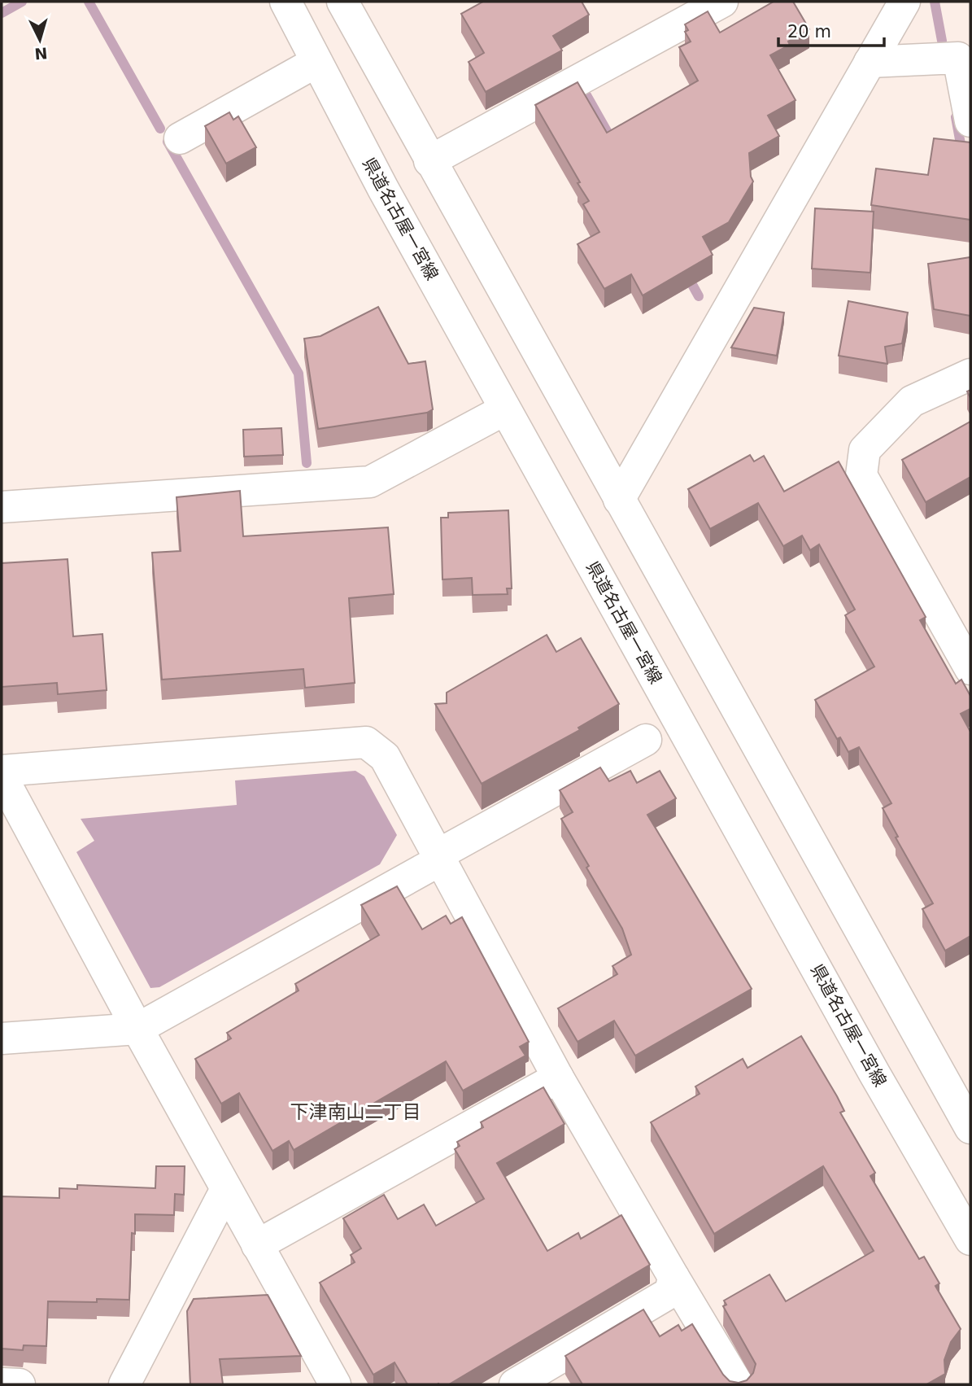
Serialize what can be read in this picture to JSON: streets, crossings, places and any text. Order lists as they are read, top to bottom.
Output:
{
  "streets": {
    "street": ["県道名古屋一宮線"]
  },
  "districts": ["下津南山二丁目"],
  "scale_bar": "20 m",
  "north": "bottom"
}
